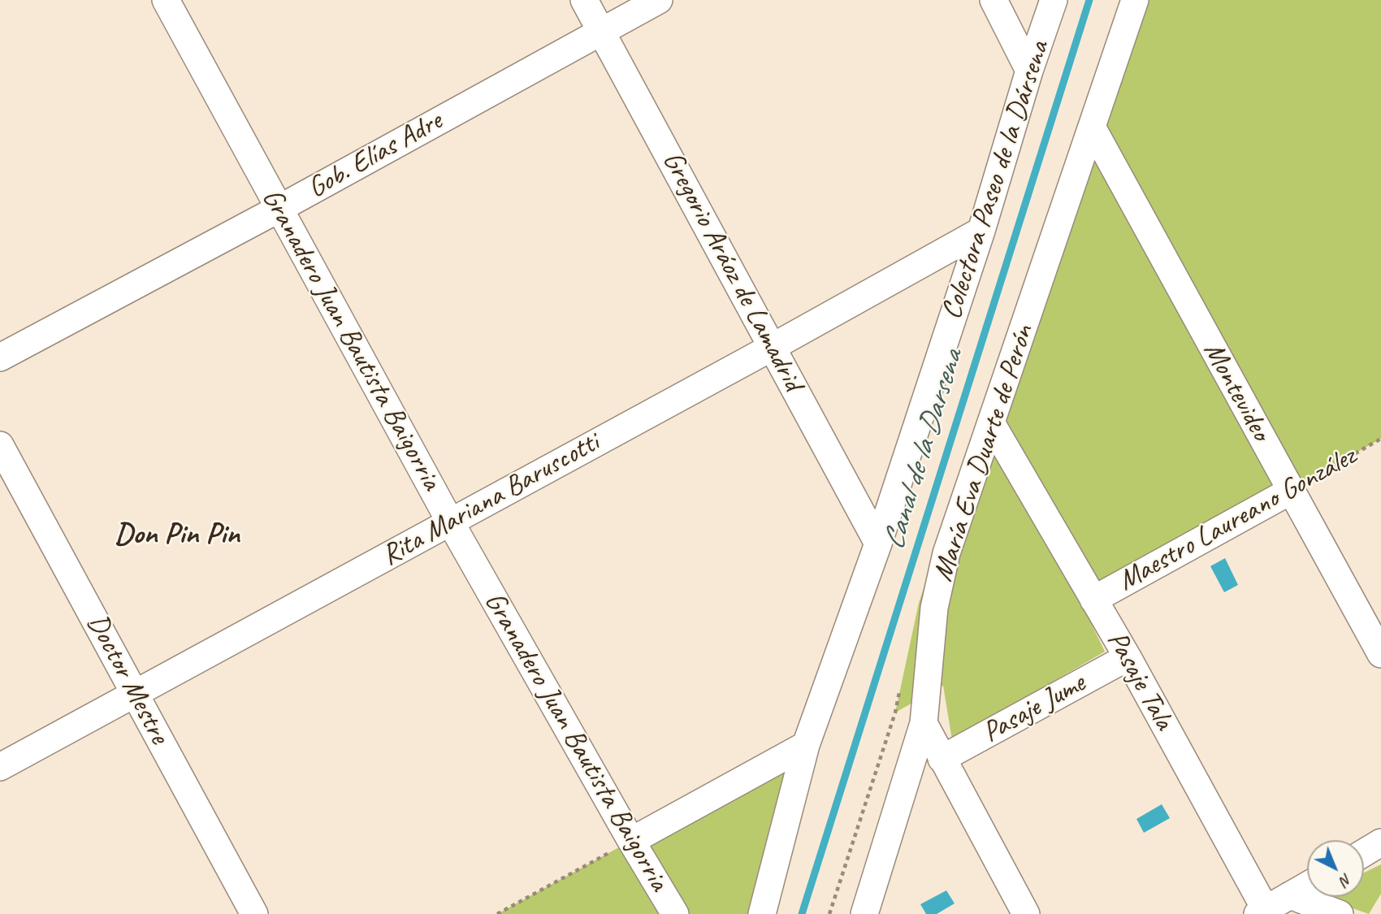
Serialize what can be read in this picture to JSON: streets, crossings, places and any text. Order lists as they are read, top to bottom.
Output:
{
  "streets": {
    "street": [
      "Gob. Elías Adre",
      "Colectora Paseo de la Dársena",
      "Gregorio Aráoz de Lamadrid",
      "Granadero Juan Bautista Baigorria",
      "Montevideo",
      "María Eva Duarte de Perón",
      "Rita Mariana Baruscotti",
      "Maestro Laureano González",
      "Doctor Mestre",
      "Pasaje Tala",
      "Pasaje Jume"
    ]
  },
  "crossings": [
    ["Gob. Elías Adre", "Gregorio Aráoz de Lamadrid"],
    ["Gob. Elías Adre", "Granadero Juan Bautista Baigorria"],
    ["Colectora Paseo de la Dársena", "Gregorio Aráoz de Lamadrid"],
    ["Colectora Paseo de la Dársena", "Rita Mariana Baruscotti"],
    ["Gregorio Aráoz de Lamadrid", "Rita Mariana Baruscotti"],
    ["Granadero Juan Bautista Baigorria", "Rita Mariana Baruscotti"],
    ["Montevideo", "María Eva Duarte de Perón"],
    ["Montevideo", "Maestro Laureano González"],
    ["María Eva Duarte de Perón", "Pasaje Tala"],
    ["Rita Mariana Baruscotti", "Doctor Mestre"],
    ["Maestro Laureano González", "Pasaje Tala"],
    ["Pasaje Tala", "Pasaje Jume"]
  ],
  "districts": ["Don Pin Pin"],
  "water": ["Canal de la Darsena"],
  "north": "bottom right"
}
